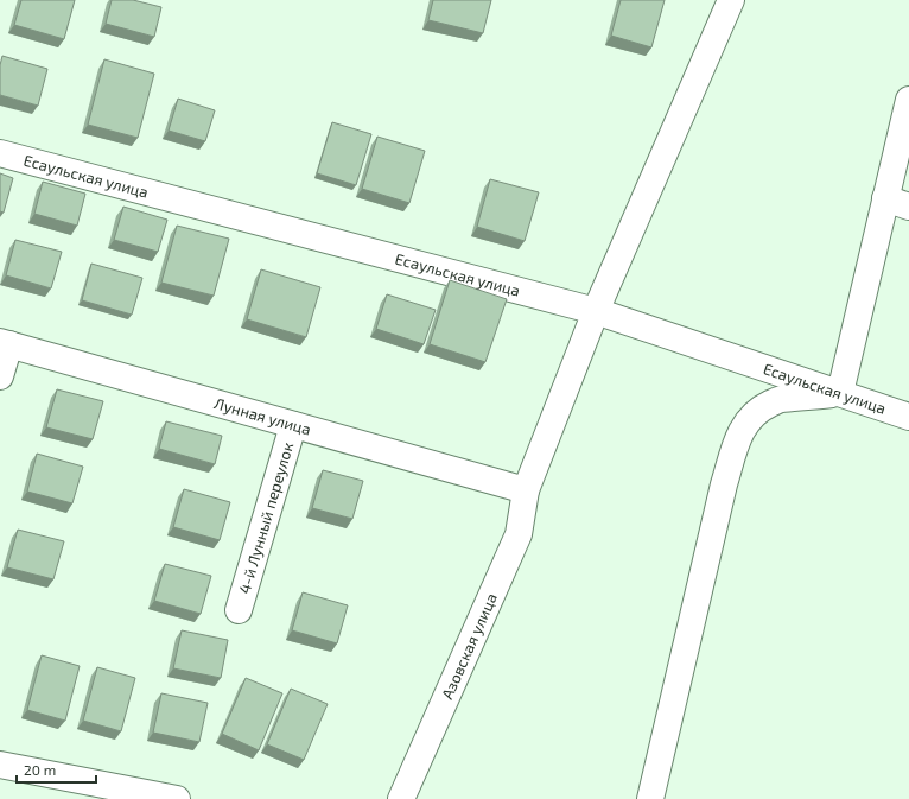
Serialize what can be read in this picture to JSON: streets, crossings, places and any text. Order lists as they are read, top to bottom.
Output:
{
  "streets": {
    "street": [
      "Есаульская улица",
      "Лунная улица",
      "4-й Лунный переулок",
      "Азовская улица"
    ]
  },
  "crossings": [
    ["Есаульская улица", "Азовская улица"],
    ["Лунная улица", "4-й Лунный переулок"],
    ["Лунная улица", "Азовская улица"]
  ],
  "scale_bar": "20 m"
}
